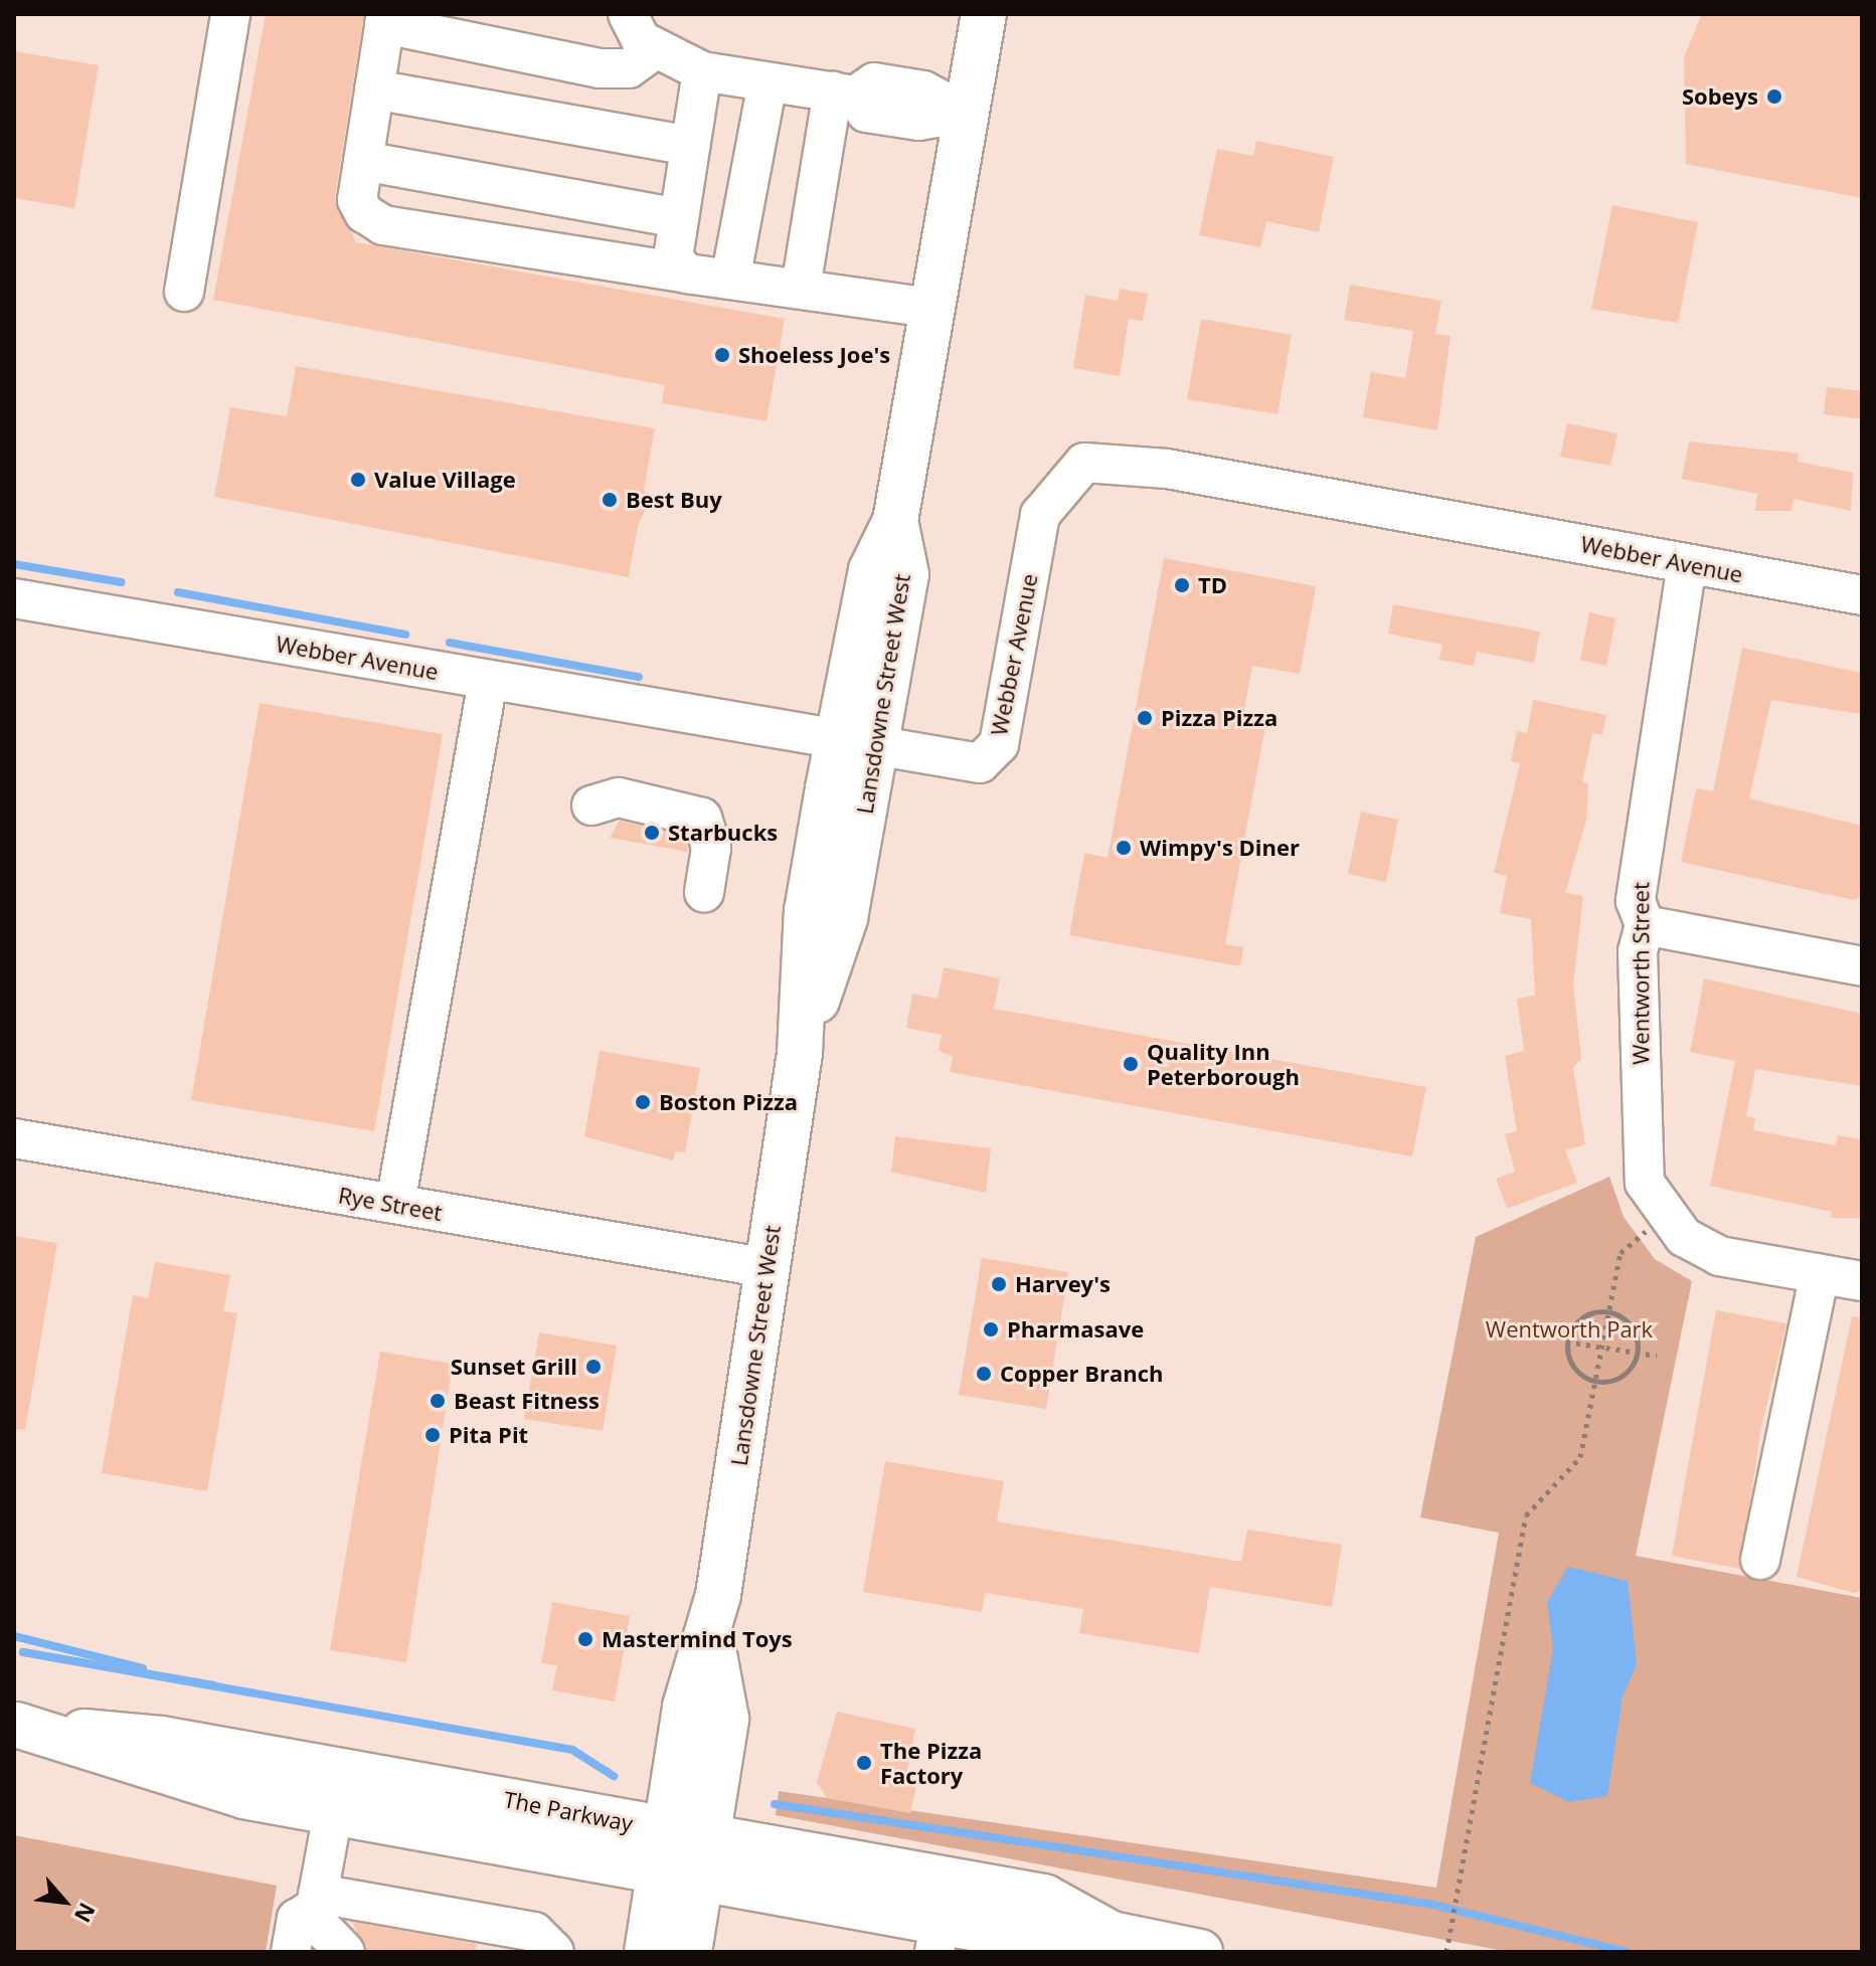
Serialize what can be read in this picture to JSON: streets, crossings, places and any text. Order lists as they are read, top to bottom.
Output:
{
  "streets": {
    "main road": ["Lansdowne Street West", "The Parkway"],
    "street": ["Webber Avenue", "Wentworth Street", "Rye Street"]
  },
  "crossings": [
    ["Webber Avenue", "Lansdowne Street West"],
    ["Webber Avenue", "Wentworth Street"],
    ["Lansdowne Street West", "Rye Street"],
    ["Lansdowne Street West", "The Parkway"]
  ],
  "parks": ["Wentworth Park"],
  "places": [
    "Sobeys",
    "Shoeless Joe's",
    "Value Village",
    "Best Buy",
    "TD",
    "Pizza Pizza",
    "Starbucks",
    "Wimpy's Diner",
    "Quality Inn Peterborough",
    "Boston Pizza",
    "Harvey's",
    "Pharmasave",
    "Sunset Grill",
    "Copper Branch",
    "Beast Fitness",
    "Pita Pit",
    "Mastermind Toys",
    "The Pizza Factory"
  ],
  "north": "bottom right"
}
